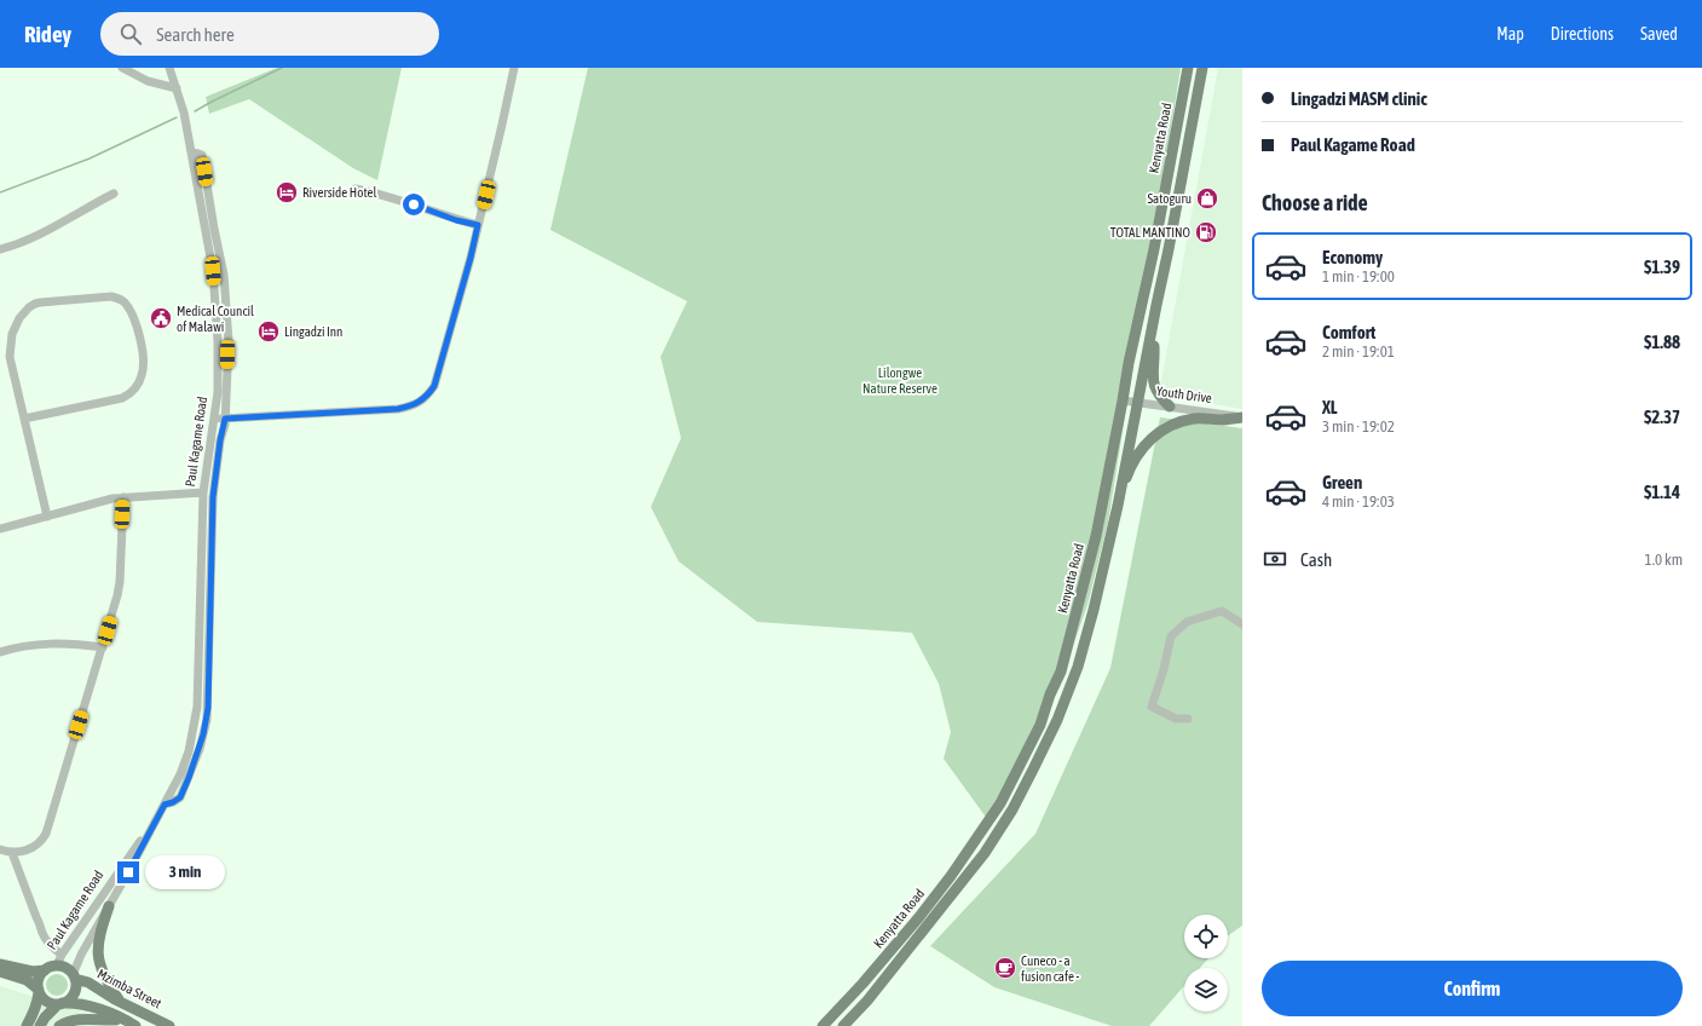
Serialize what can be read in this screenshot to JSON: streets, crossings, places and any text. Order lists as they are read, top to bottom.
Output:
{
  "streets": {
    "main road": ["Kenyatta Road", "Mzimba Street"],
    "street": ["Youth Drive", "Paul Kagame Road"]
  },
  "crossings": [
    ["Kenyatta Road", "Youth Drive"],
    ["Paul Kagame Road", "Mzimba Street"]
  ],
  "parks": ["Lilongwe Nature Reserve"],
  "places": {
    "hotel": ["Riverside Hotel", "Lingadzi Inn"],
    "shop": ["Satoguru"],
    "fuel station": ["TOTAL MANTINO"],
    "public building": ["Medical Council of Malawi"],
    "cafe": ["Cuneco - a fusion cafe -"]
  },
  "page": {
    "header": "Ridey",
    "search": "Search here",
    "nav": ["Map", "Directions", "Saved"],
    "banner": ["Lingadzi MASM clinic", "Paul Kagame Road"],
    "heading": "Choose a ride",
    "list": [
      {
        "name": "Economy",
        "note": "1 min · 19:00",
        "value": "$1.39"
      },
      {
        "name": "Comfort",
        "note": "2 min · 19:01",
        "value": "$1.88"
      },
      {
        "name": "XL",
        "note": "3 min · 19:02",
        "value": "$2.37"
      },
      {
        "name": "Green",
        "note": "4 min · 19:03",
        "value": "$1.14"
      }
    ],
    "pay": ["Cash", "1.0 km"],
    "bubble": "3 min",
    "buttons": "Confirm"
  }
}
